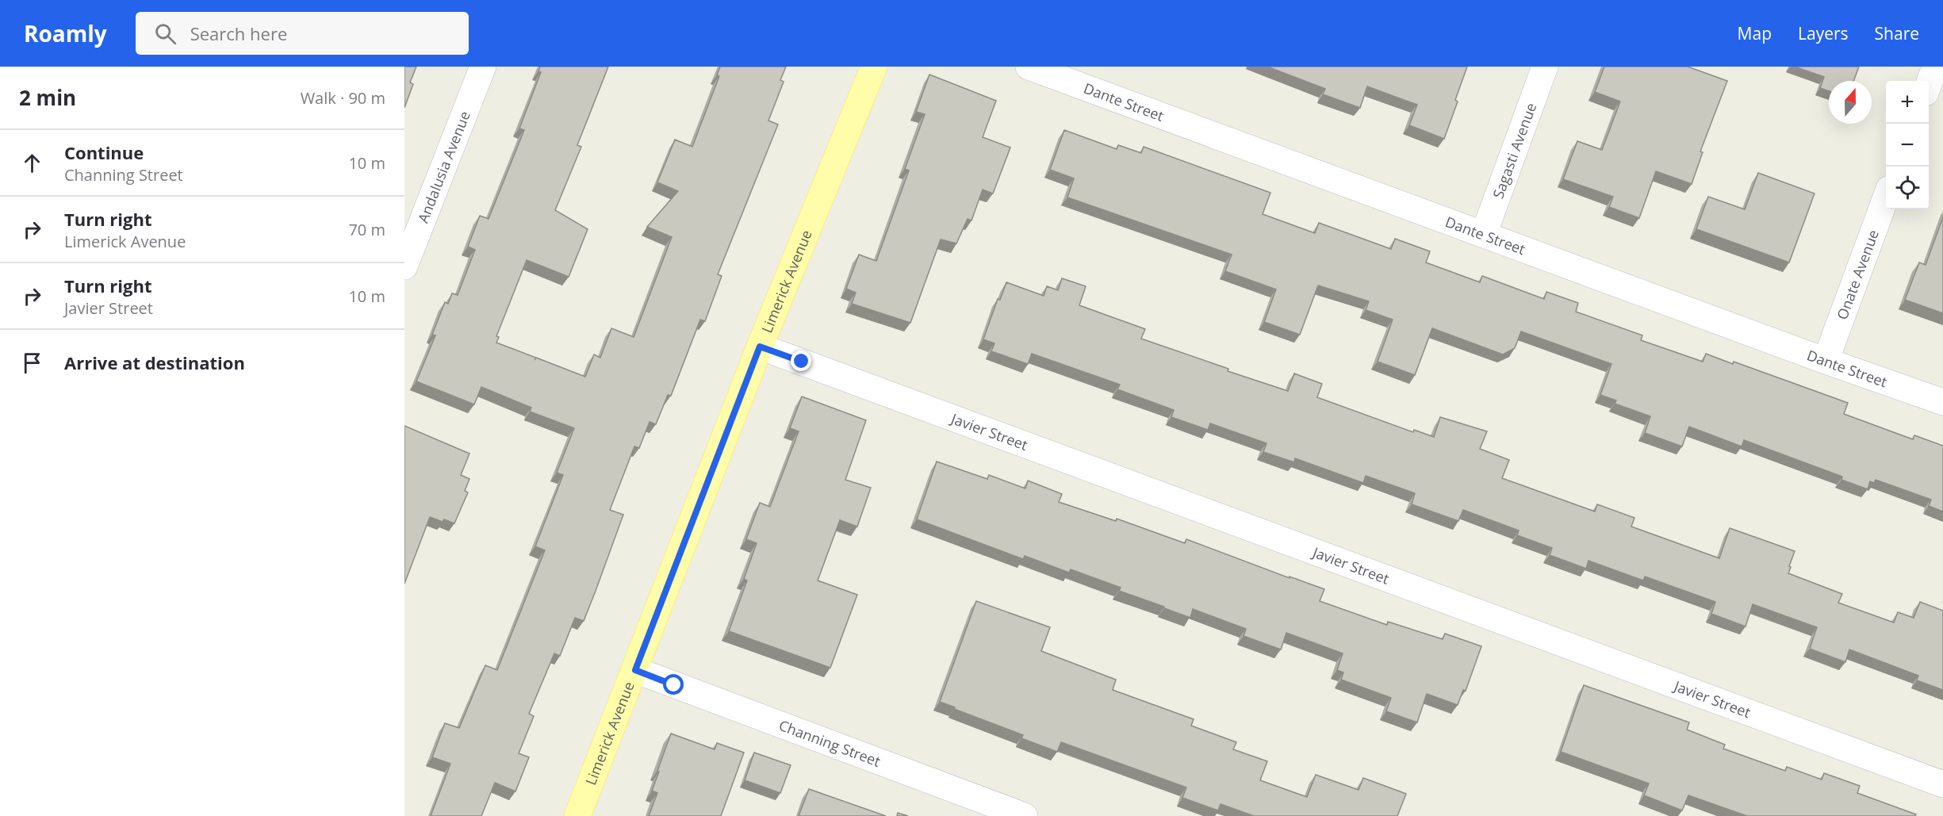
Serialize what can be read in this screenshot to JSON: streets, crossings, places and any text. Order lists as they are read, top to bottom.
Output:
{
  "streets": {
    "main road": ["Limerick Avenue"],
    "street": [
      "Dante Street",
      "Sagasti Avenue",
      "Andalusia Avenue",
      "Onate Avenue",
      "Javier Street",
      "Channing Street"
    ]
  },
  "crossings": [
    ["Dante Street", "Sagasti Avenue"],
    ["Dante Street", "Onate Avenue"],
    ["Limerick Avenue", "Javier Street"],
    ["Limerick Avenue", "Channing Street"]
  ],
  "north": "top",
  "page": {
    "header": "Roamly",
    "search": "Search here",
    "nav": ["Map", "Layers", "Share"],
    "heading": ["2 min", "Walk · 90 m"],
    "map_buttons": ["+", "−"],
    "list": [
      ["Continue", "Channing Street", "10 m"],
      ["Turn right", "Limerick Avenue", "70 m"],
      ["Turn right", "Javier Street", "10 m"],
      "Arrive at destination"
    ]
  }
}
